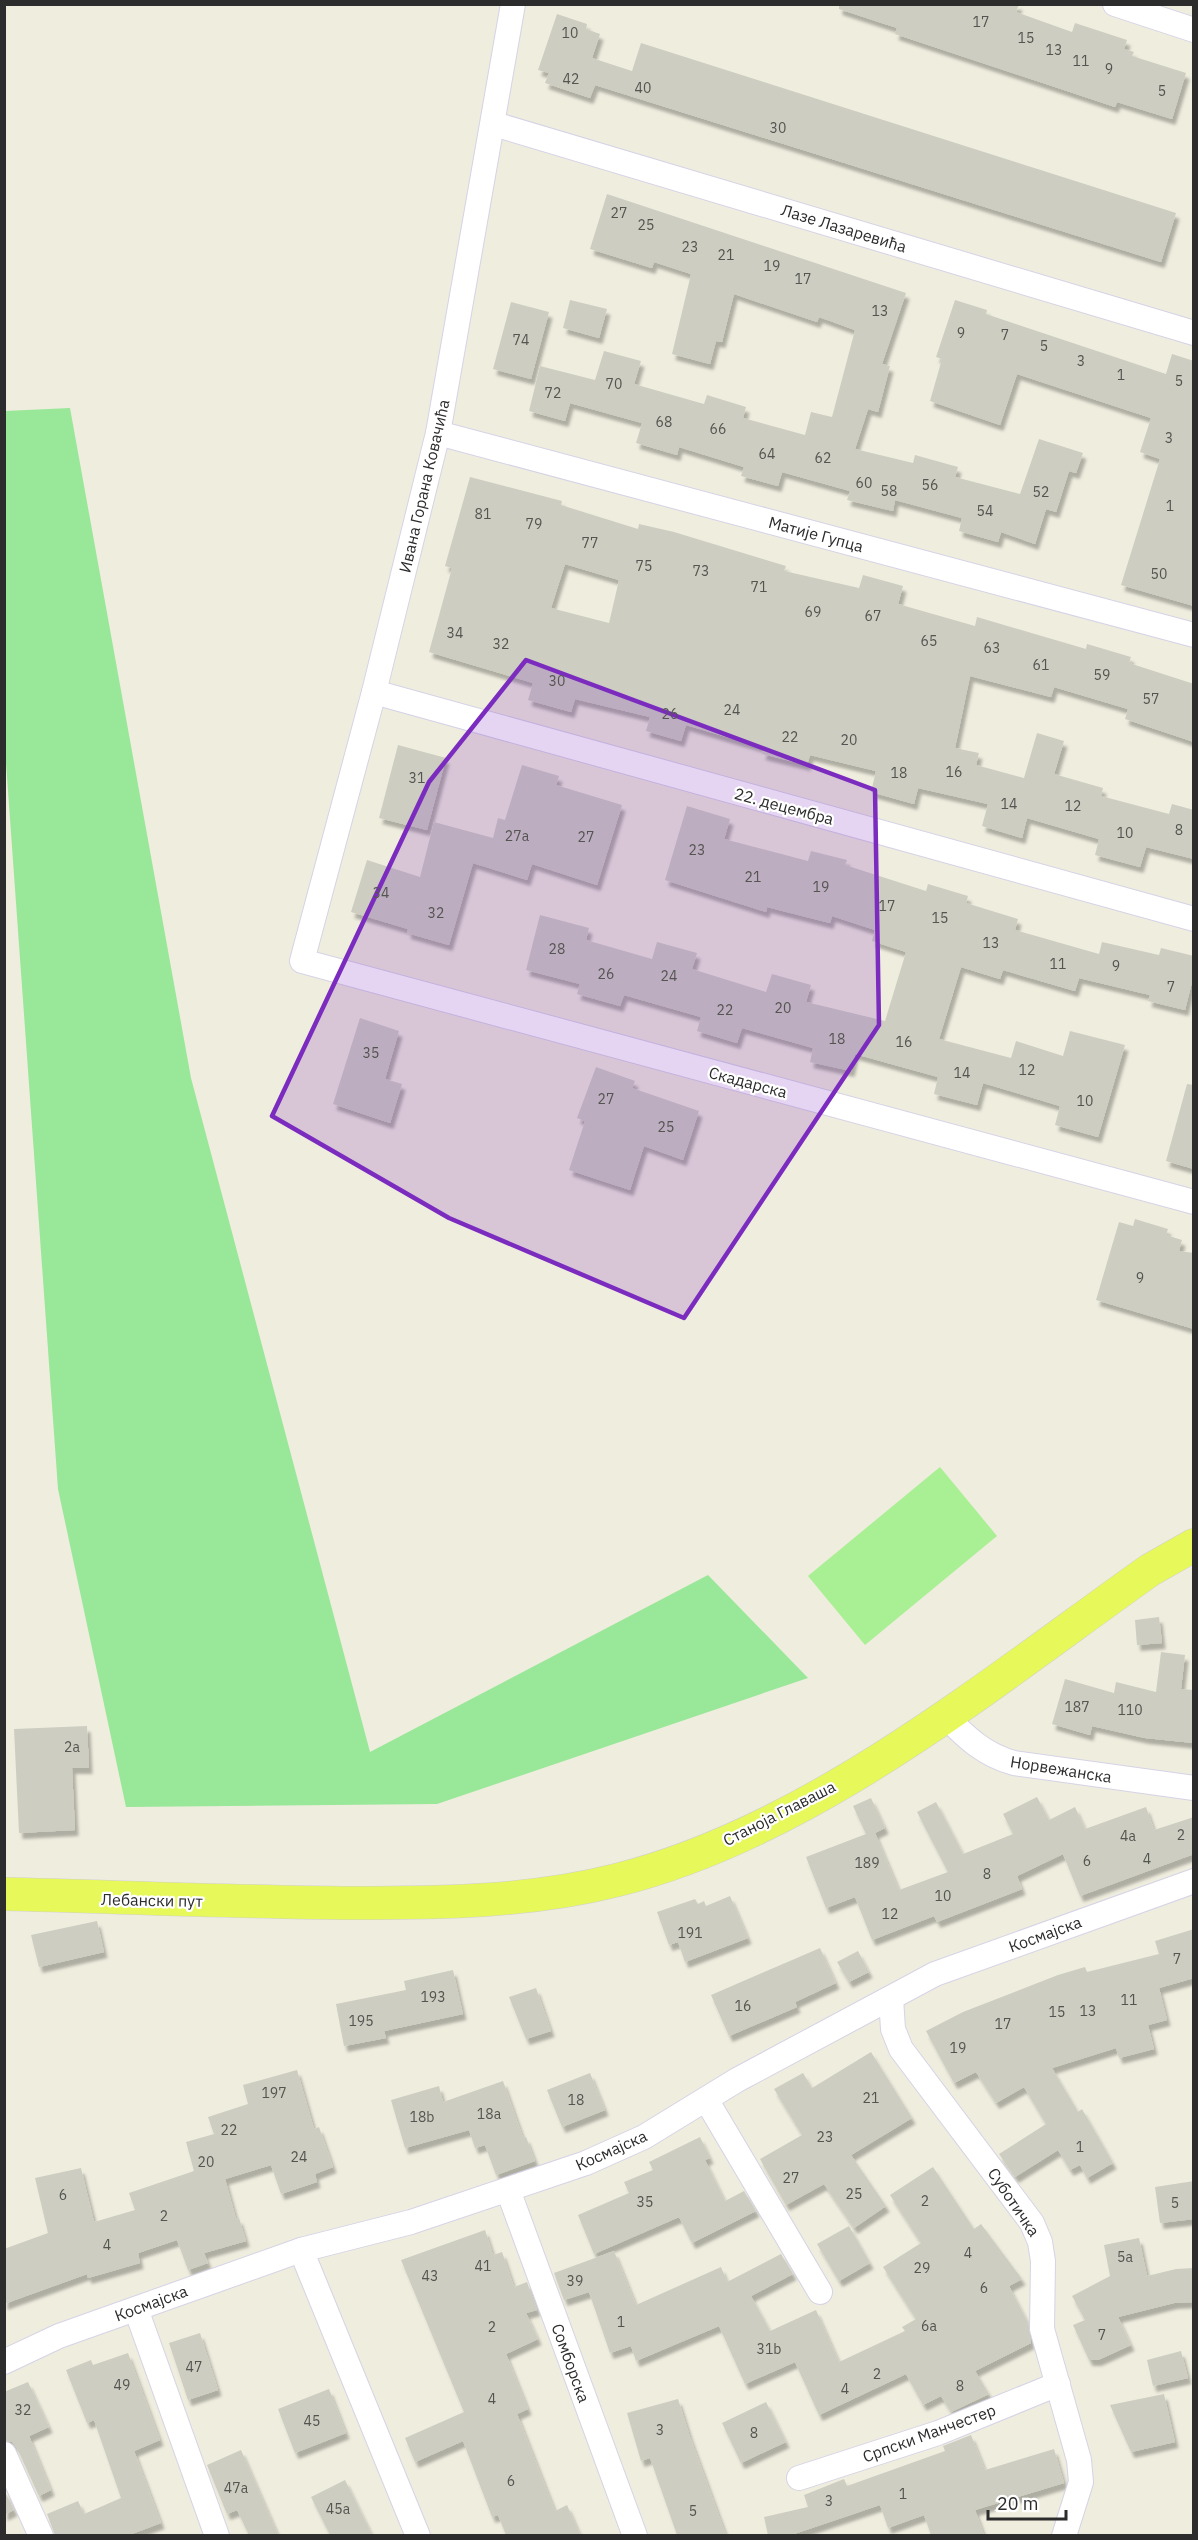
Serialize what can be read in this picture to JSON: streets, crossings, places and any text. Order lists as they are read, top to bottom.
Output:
{
  "streets": {
    "main road": ["Станоја Главаша", "Лебански пут"],
    "street": [
      "Лазе Лазаревића",
      "Ивана Горана Ковачића",
      "Матије Гупца",
      "22. децембра",
      "Скадарска",
      "Норвежанска",
      "Космајска",
      "Суботичка",
      "Сомборска",
      "Српски Манчестер"
    ]
  },
  "crossings": [
    ["Лазе Лазаревића", "Ивана Горана Ковачића"],
    ["Ивана Горана Ковачића", "Матије Гупца"],
    ["Ивана Горана Ковачића", "22. децембра"],
    ["Ивана Горана Ковачића", "Скадарска"],
    ["Норвежанска", "Станоја Главаша"],
    ["Станоја Главаша", "Лебански пут"],
    ["Космајска", "Суботичка"],
    ["Космајска", "Сомборска"],
    ["Суботичка", "Српски Манчестер"]
  ],
  "house_numbers": [
    "17",
    "10",
    "15",
    "13",
    "11",
    "9",
    "42",
    "40",
    "5",
    "30",
    "27",
    "25",
    "23",
    "21",
    "19",
    "17",
    "13",
    "9",
    "7",
    "74",
    "5",
    "3",
    "1",
    "5",
    "70",
    "72",
    "68",
    "66",
    "3",
    "64",
    "62",
    "60",
    "56",
    "58",
    "52",
    "1",
    "54",
    "81",
    "79",
    "77",
    "75",
    "73",
    "50",
    "71",
    "69",
    "67",
    "34",
    "65",
    "32",
    "63",
    "61",
    "59",
    "30",
    "57",
    "24",
    "26",
    "22",
    "20",
    "16",
    "18",
    "31",
    "14",
    "12",
    "8",
    "10",
    "27a",
    "27",
    "23",
    "21",
    "19",
    "34",
    "17",
    "32",
    "15",
    "13",
    "28",
    "11",
    "9",
    "26",
    "24",
    "7",
    "20",
    "22",
    "18",
    "16",
    "35",
    "12",
    "14",
    "27",
    "10",
    "25",
    "9",
    "187",
    "110",
    "2a",
    "2",
    "4a",
    "4",
    "6",
    "189",
    "8",
    "10",
    "12",
    "191",
    "7",
    "193",
    "11",
    "16",
    "13",
    "15",
    "195",
    "17",
    "19",
    "197",
    "21",
    "18",
    "18a",
    "18b",
    "22",
    "23",
    "1",
    "24",
    "20",
    "27",
    "25",
    "6",
    "2",
    "35",
    "5",
    "2",
    "4",
    "4",
    "5a",
    "41",
    "29",
    "43",
    "39",
    "6",
    "1",
    "6a",
    "2",
    "7",
    "31b",
    "47",
    "2",
    "49",
    "8",
    "4",
    "4",
    "32",
    "45",
    "3",
    "8",
    "6",
    "47a",
    "1",
    "3",
    "45a",
    "5"
  ],
  "scale_bar": "20 m"
}
